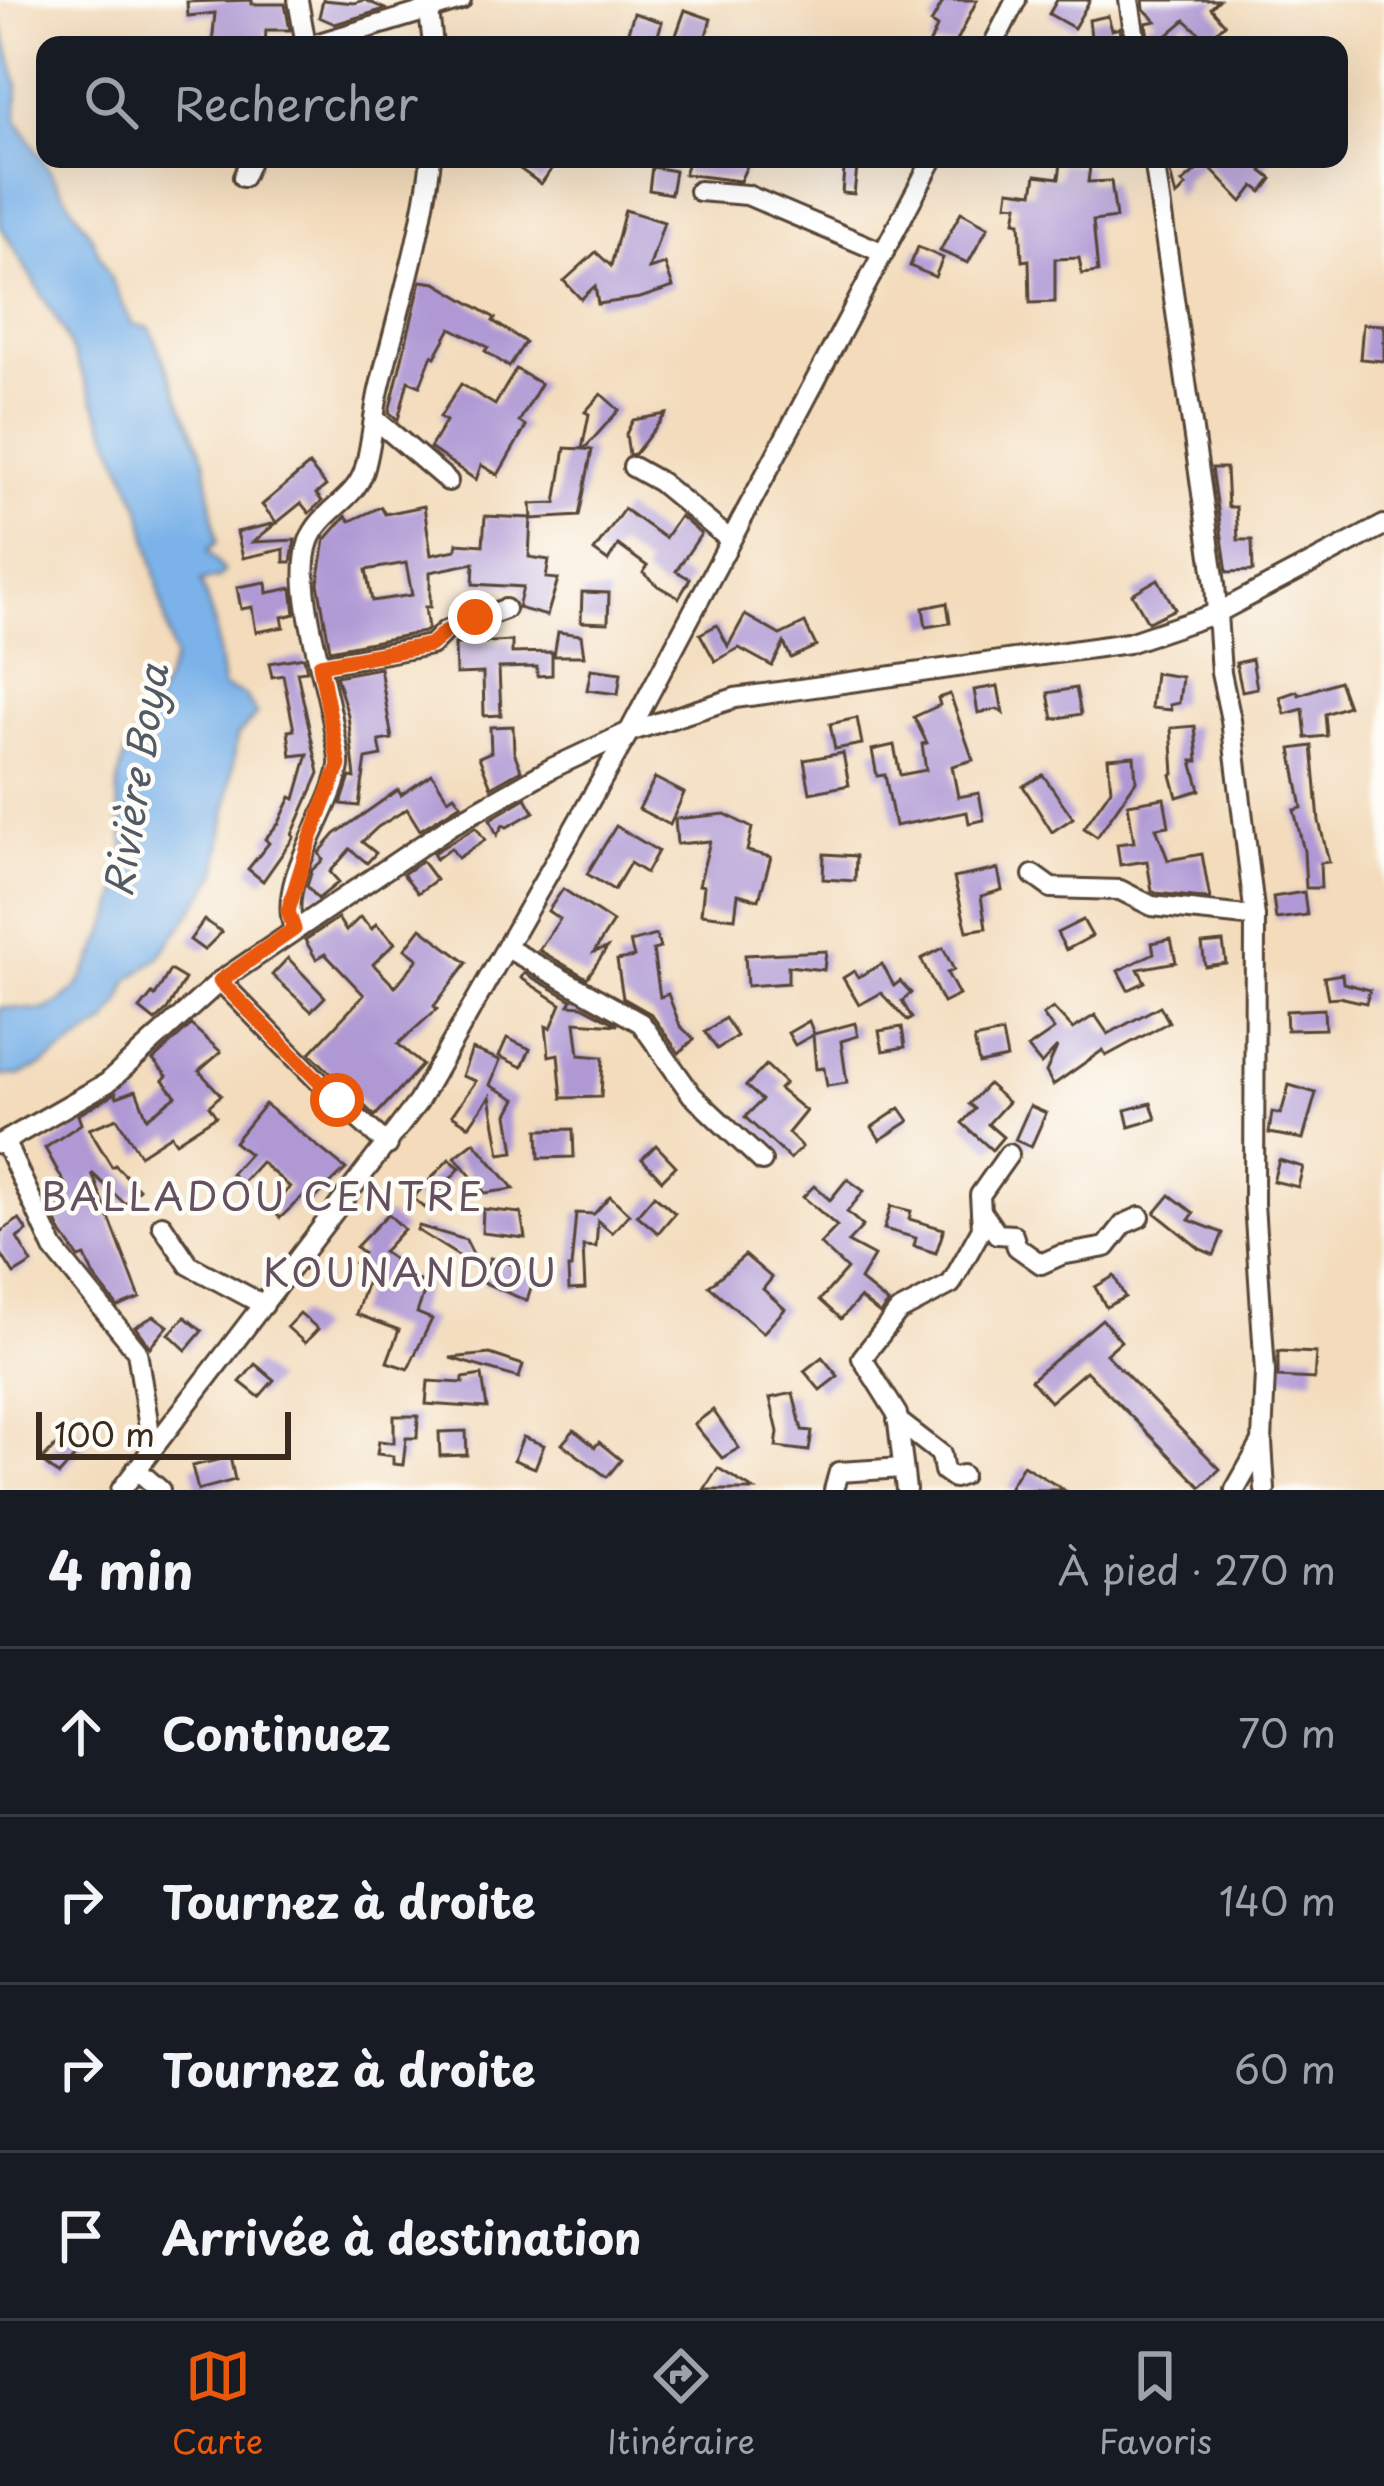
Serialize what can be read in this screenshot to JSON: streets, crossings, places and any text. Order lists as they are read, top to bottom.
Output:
{
  "districts": ["BALLADOU CENTRE", "KOUNANDOU"],
  "water": ["Rivière Boya"],
  "scale_bar": "100 m",
  "page": {
    "search": "Rechercher",
    "scale": "100 m",
    "heading": ["4 min", "À pied · 270 m"],
    "list": [
      ["Continuez", "70 m"],
      ["Tournez à droite", "140 m"],
      ["Tournez à droite", "60 m"],
      "Arrivée à destination"
    ],
    "nav": ["Carte", "Itinéraire", "Favoris"]
  }
}
